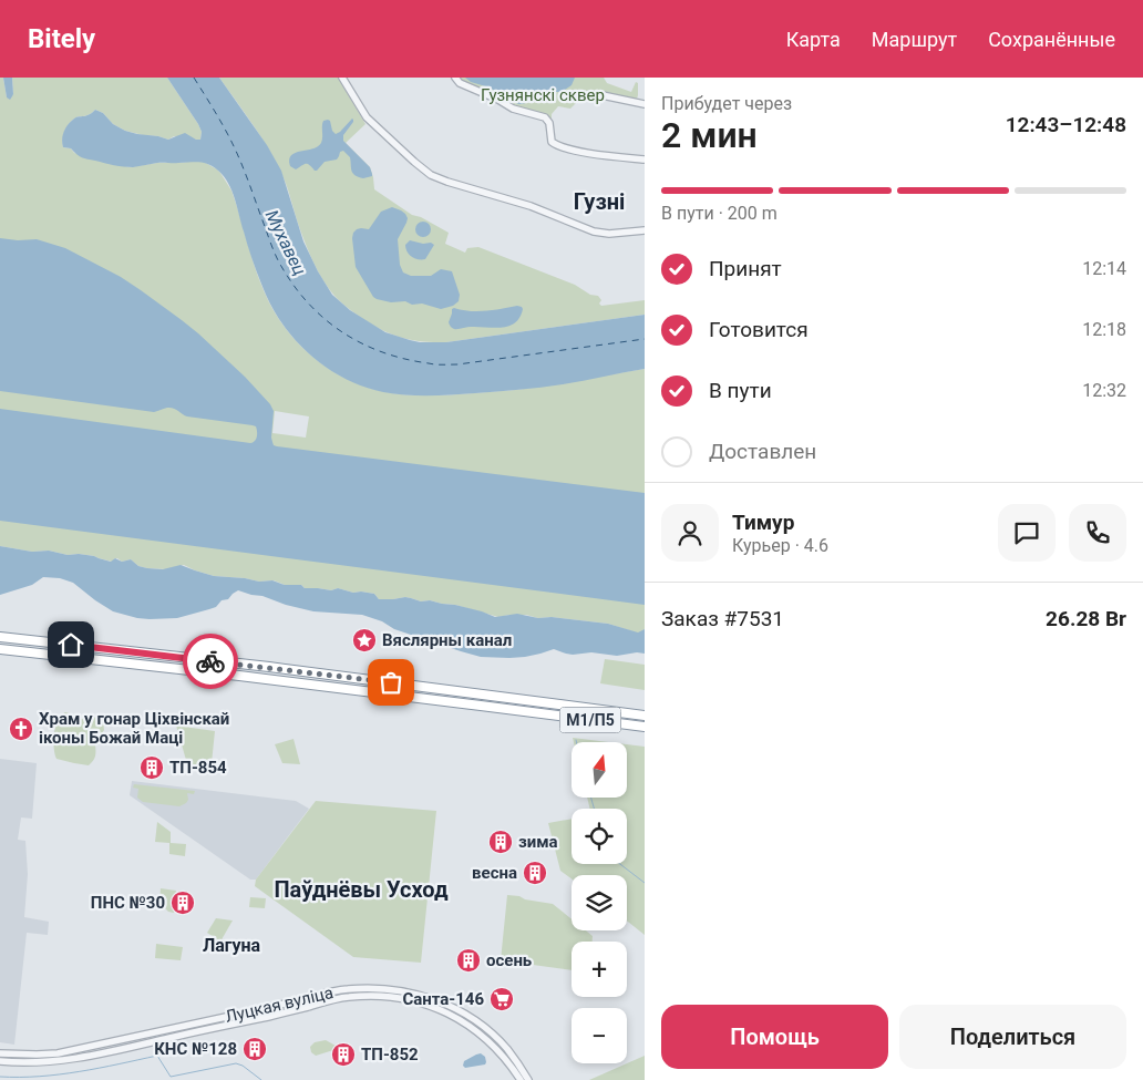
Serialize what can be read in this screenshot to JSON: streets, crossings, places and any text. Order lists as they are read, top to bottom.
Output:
{
  "streets": {
    "highway": ["М1/П5"],
    "street": ["Луцкая вуліца"]
  },
  "districts": ["Гузні", "Паўднёвы Усход", "Лагуна"],
  "water": ["Мухавец"],
  "parks": ["Гузнянскі сквер"],
  "places": {
    "place": ["Вяслярны канал"],
    "church": ["Храм у гонар Ціхвінскай іконы Божай Маці"],
    "building": [
      "ТП-854",
      "зима",
      "весна",
      "ПНС №30",
      "осень",
      "КНС №128",
      "ТП-852"
    ],
    "supermarket": ["Санта-146"]
  },
  "north": "top",
  "page": {
    "header": "Bitely",
    "nav": ["Карта", "Маршрут", "Сохранённые"],
    "heading": ["2 мин", "Прибудет через", "12:43–12:48"],
    "panel": [
      "Тимур",
      "Курьер · 4.6",
      "Заказ #7531",
      "26.28 Br"
    ],
    "bar": "В пути · 200 m",
    "list": [
      ["Принят", "12:14"],
      ["Готовится", "12:18"],
      ["В пути", "12:32"],
      "Доставлен"
    ],
    "map_buttons": ["+", "−"],
    "buttons": ["Помощь", "Поделиться"]
  }
}
